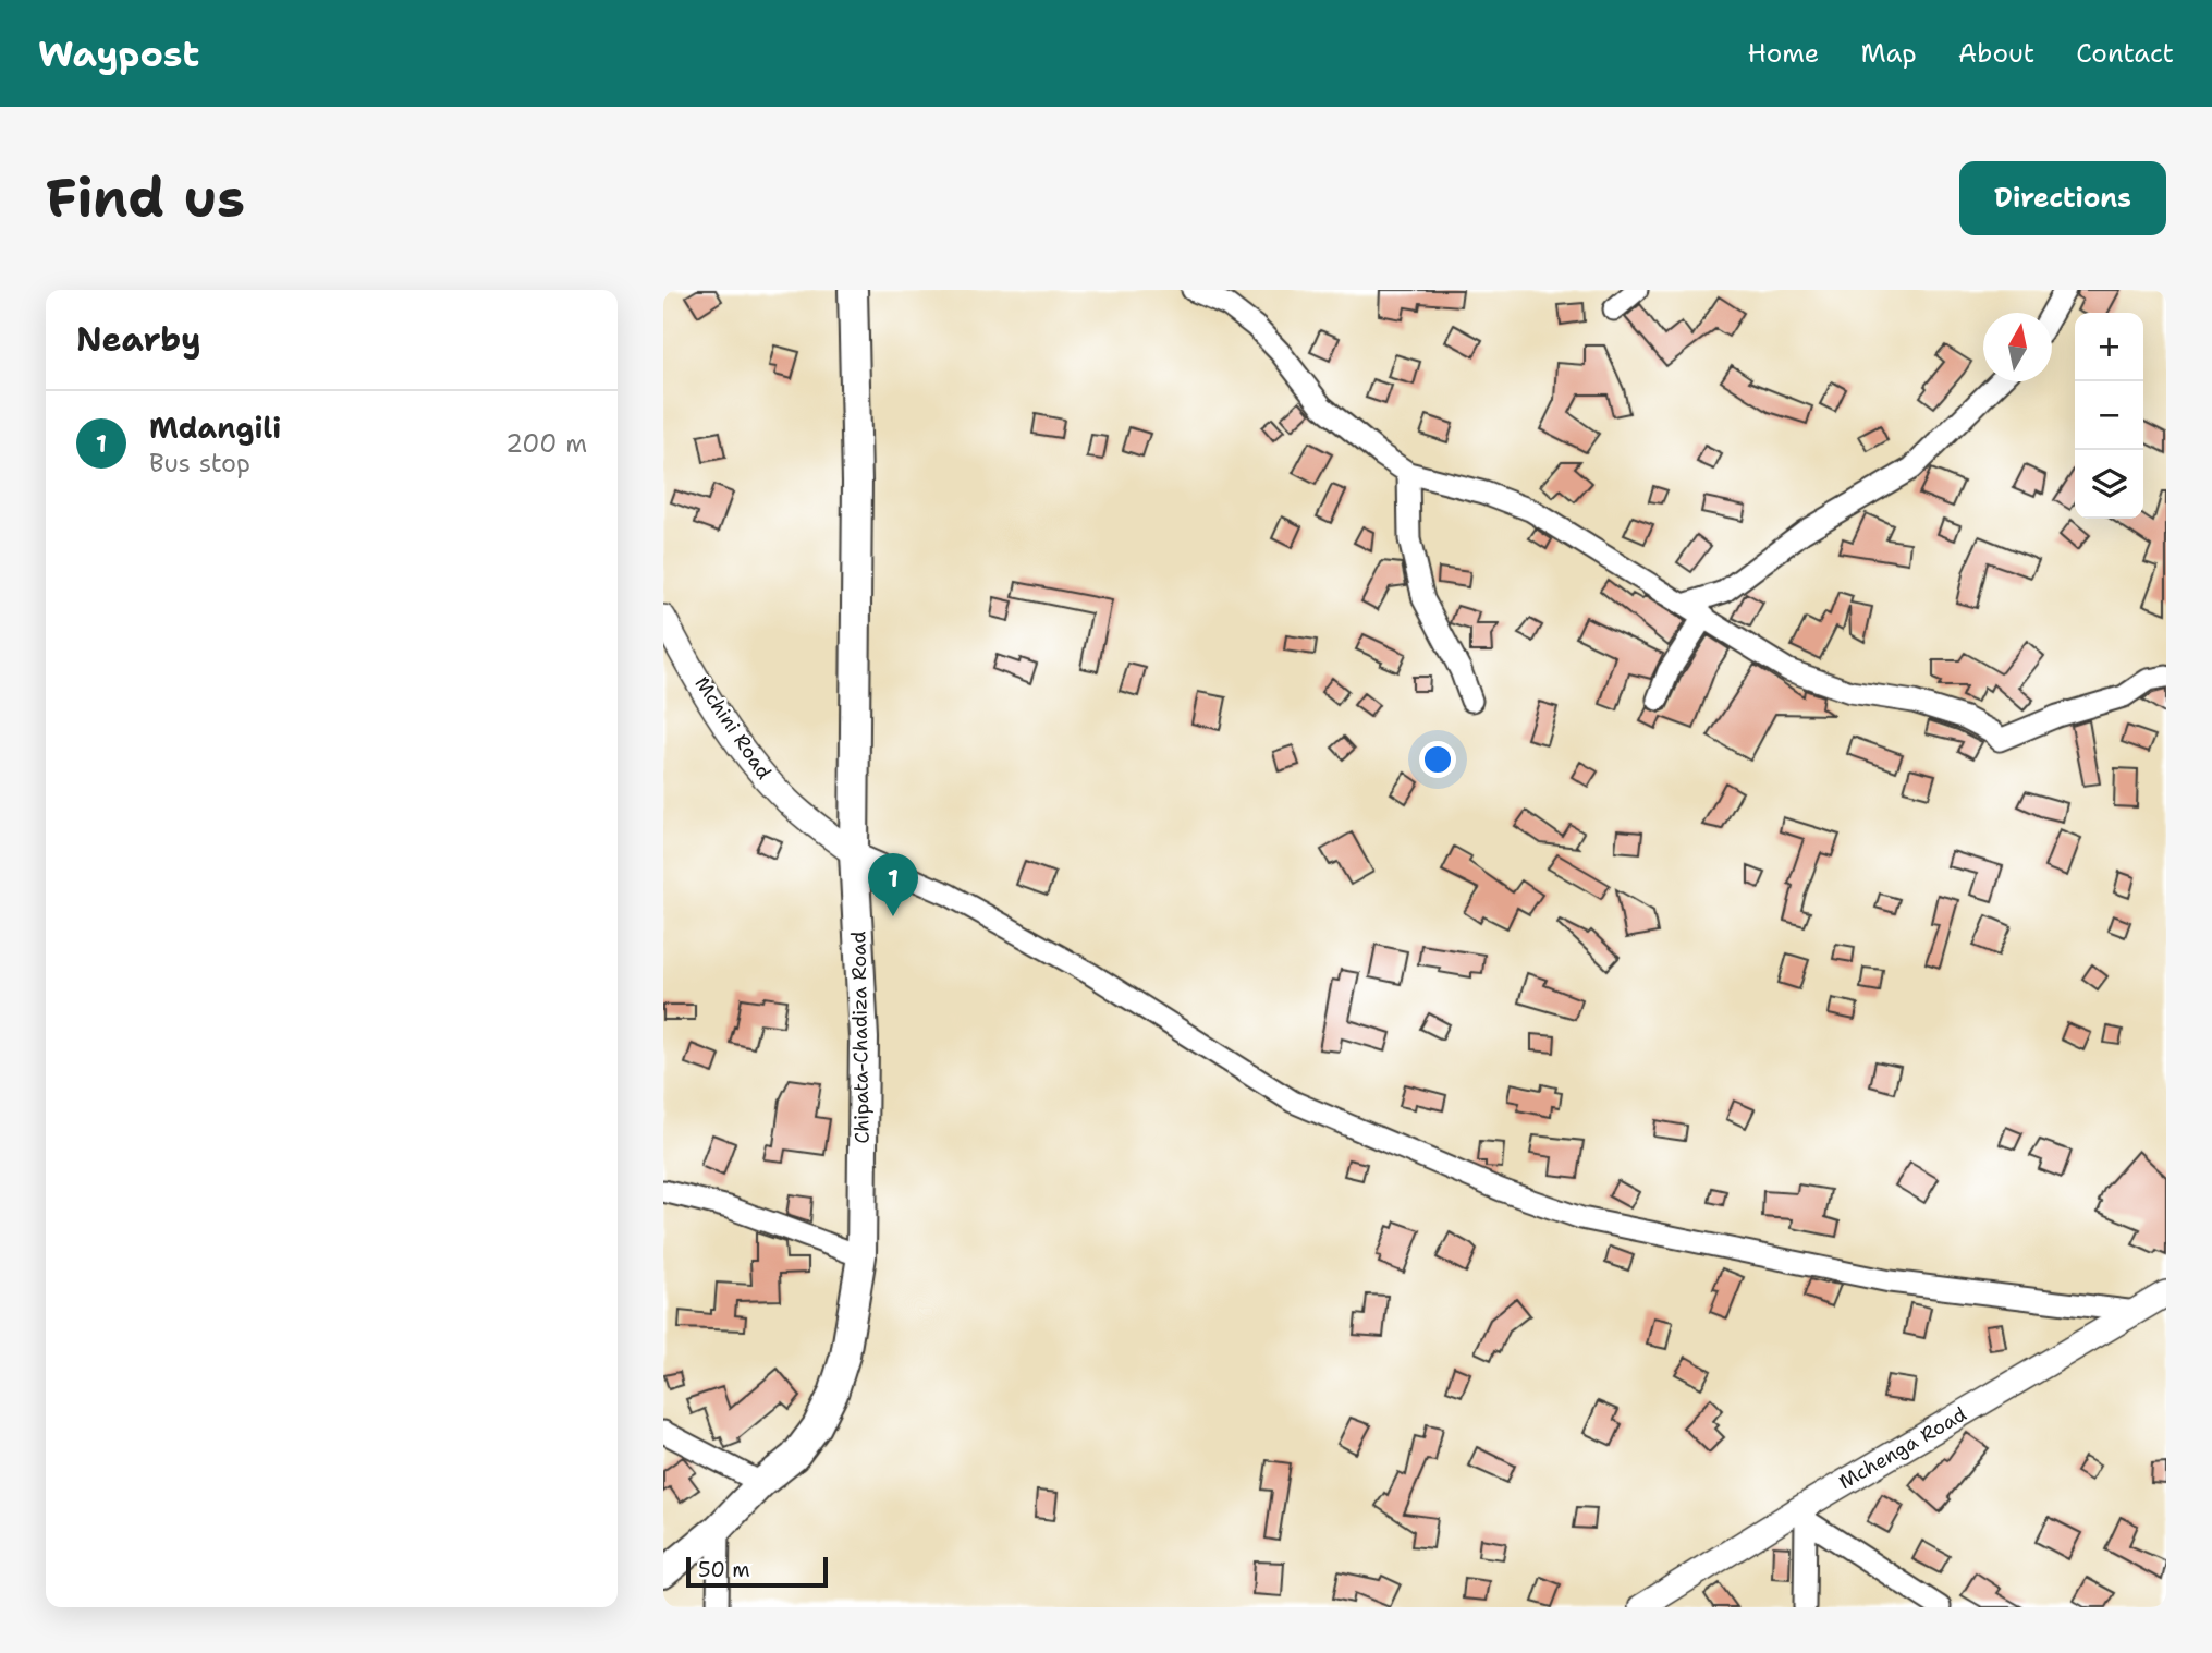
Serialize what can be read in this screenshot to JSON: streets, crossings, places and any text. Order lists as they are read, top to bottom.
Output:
{
  "streets": {
    "main road": ["Chipata-Chadiza Road"],
    "street": ["Mchini Road", "Mchenga Road"]
  },
  "crossings": [
    ["Mchini Road", "Chipata-Chadiza Road"]
  ],
  "scale_bar": "50 m",
  "north": "top",
  "page": {
    "header": "Waypost",
    "nav": [
      "Home",
      "Map",
      "About",
      "Contact"
    ],
    "buttons": "Directions",
    "title": "Find us",
    "heading": "Nearby",
    "map_buttons": ["+", "−"],
    "list": [
      {
        "mark": "1",
        "name": "Mdangili",
        "note": "Bus stop",
        "value": "200 m"
      }
    ],
    "pins": "1",
    "scale": "50 m"
  }
}
